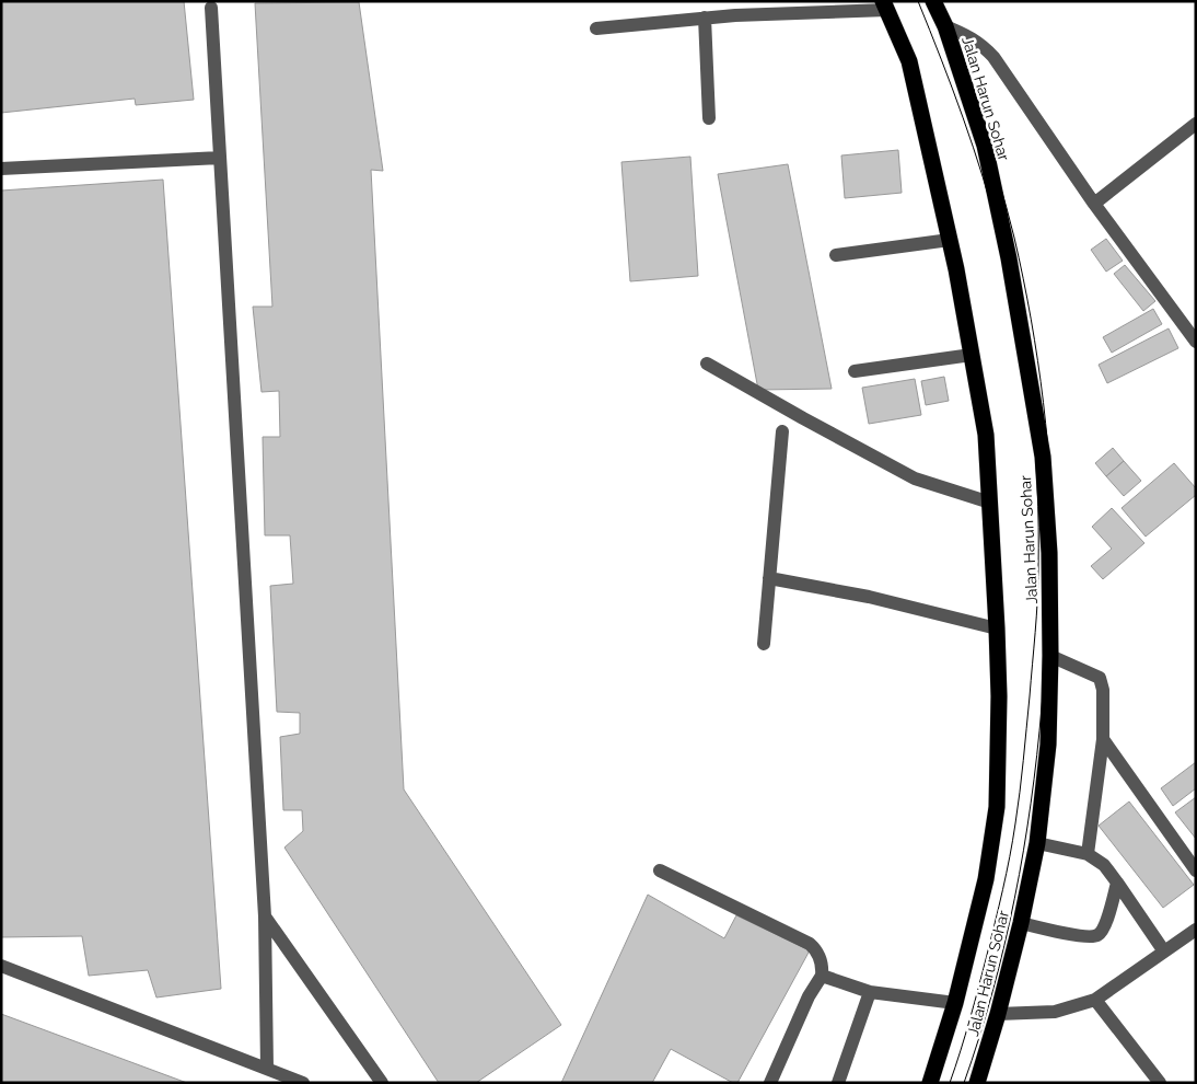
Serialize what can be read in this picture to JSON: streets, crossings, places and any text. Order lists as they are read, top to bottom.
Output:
{
  "streets": {
    "highway": ["Jalan Harun Sohar"]
  }
}
